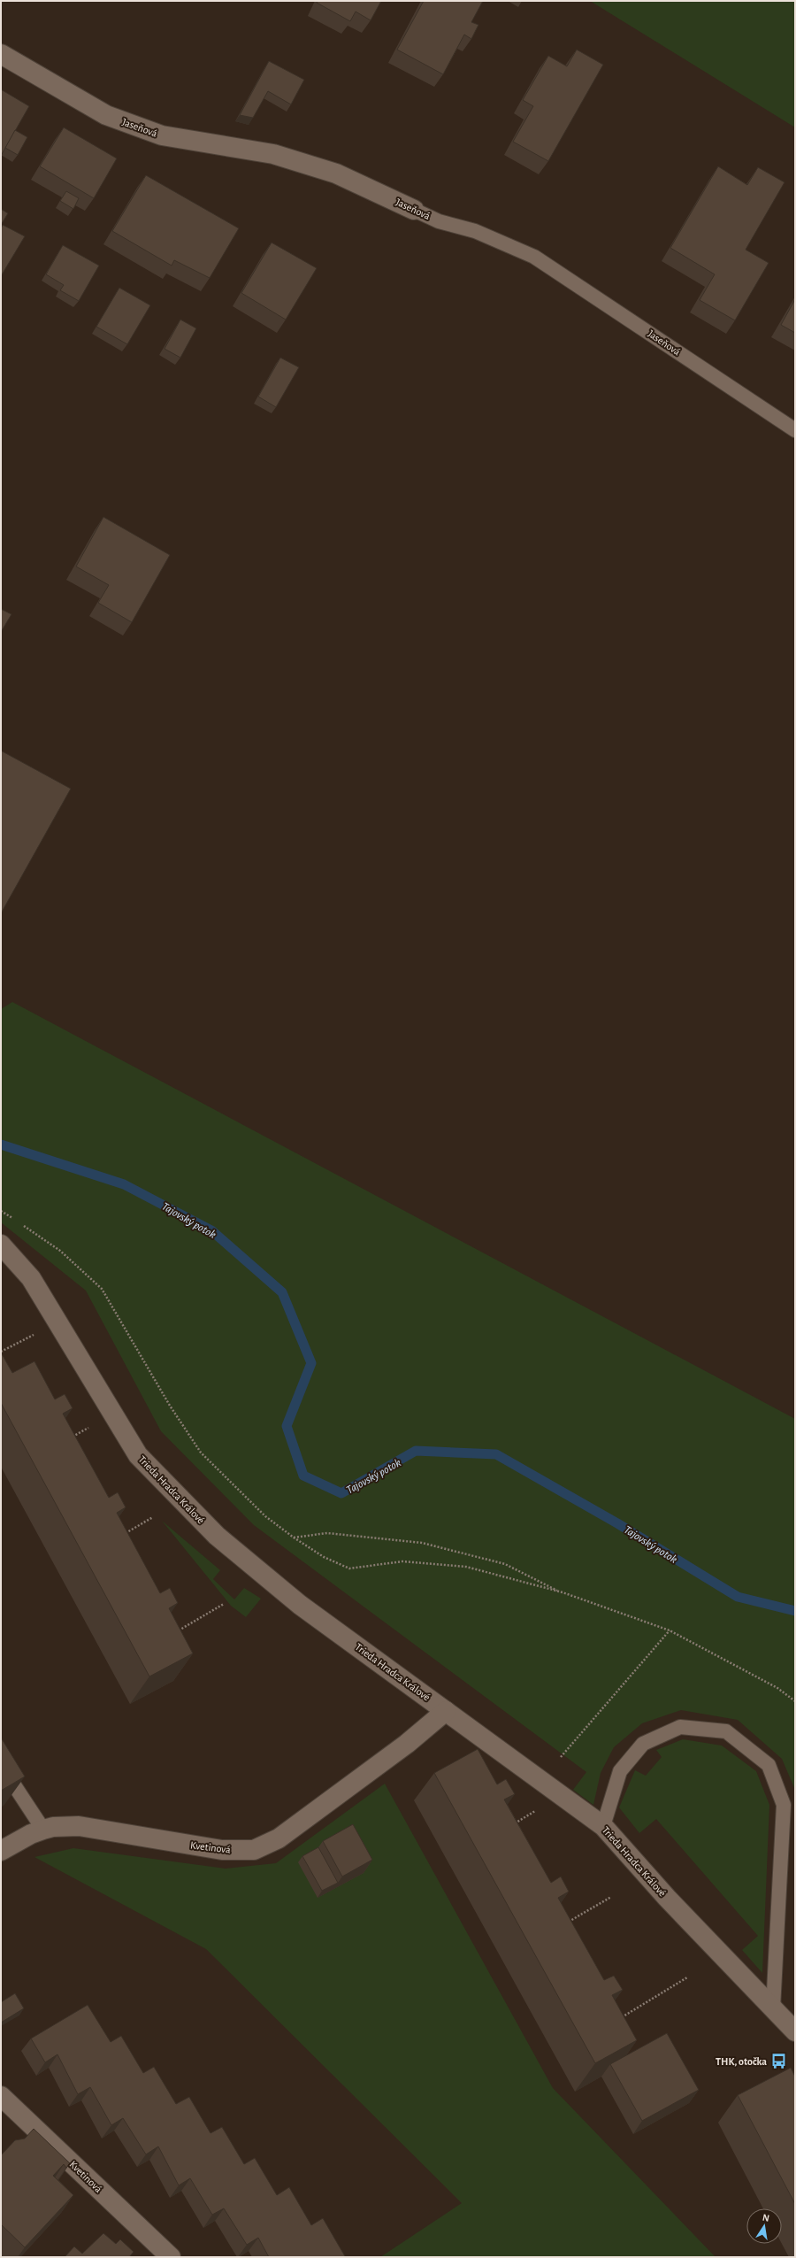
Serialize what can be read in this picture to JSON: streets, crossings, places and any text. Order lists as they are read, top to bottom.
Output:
{
  "streets": {
    "street": ["Jaseňová", "Trieda Hradca Králové", "Kvetinová"]
  },
  "crossings": [
    ["Trieda Hradca Králové", "Kvetinová"]
  ],
  "water": ["Tajovský potok"],
  "places": {
    "bus stop": ["THK, otočka"]
  },
  "north": "top"
}
